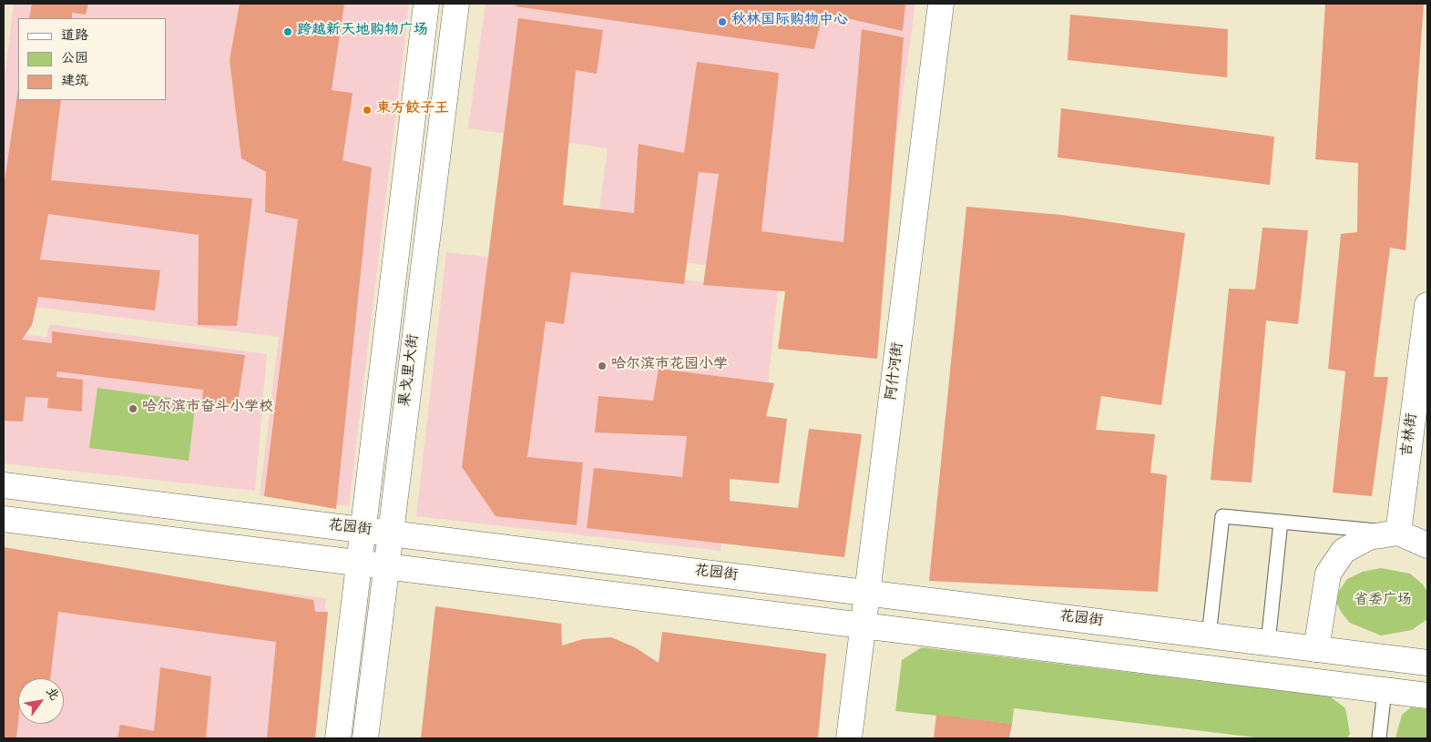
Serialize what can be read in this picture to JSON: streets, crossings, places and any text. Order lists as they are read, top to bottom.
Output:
{
  "streets": {
    "main road": [
      "果戈里大街",
      "阿什河街",
      "吉林街",
      "花园街"
    ]
  },
  "crossings": [
    ["果戈里大街", "花园街"],
    ["阿什河街", "花园街"]
  ],
  "parks": ["省委广场"],
  "places": [
    "秋林国际购物中心",
    "跨越新天地购物广场",
    "東方餃子王",
    "哈尔滨市花园小学",
    "哈尔滨市奋斗小学校"
  ],
  "legend": ["道路", "公园", "建筑"],
  "north": "top right"
}
